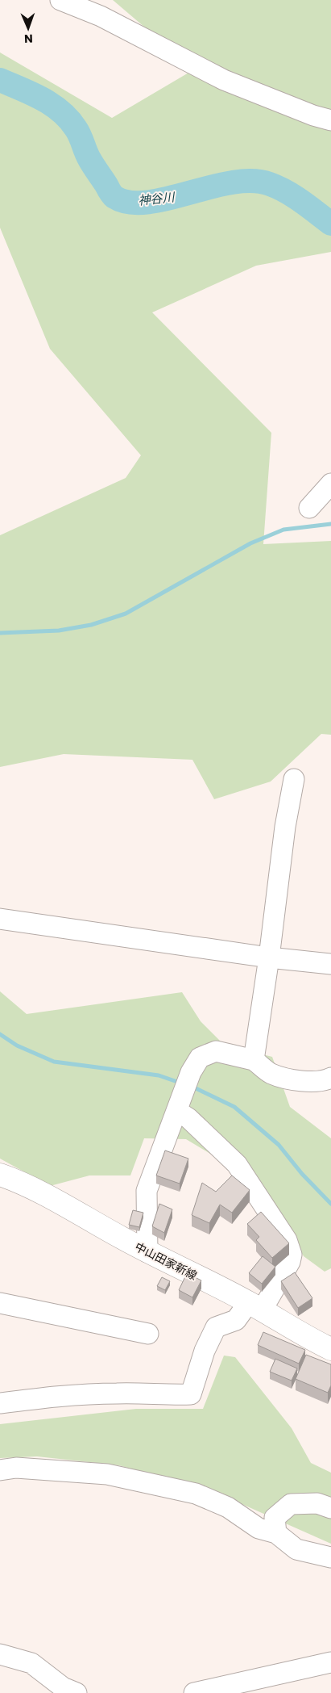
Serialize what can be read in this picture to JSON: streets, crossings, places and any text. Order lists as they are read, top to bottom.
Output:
{
  "streets": {
    "main road": ["中山田家新線"]
  },
  "water": ["神谷川"],
  "north": "bottom"
}
